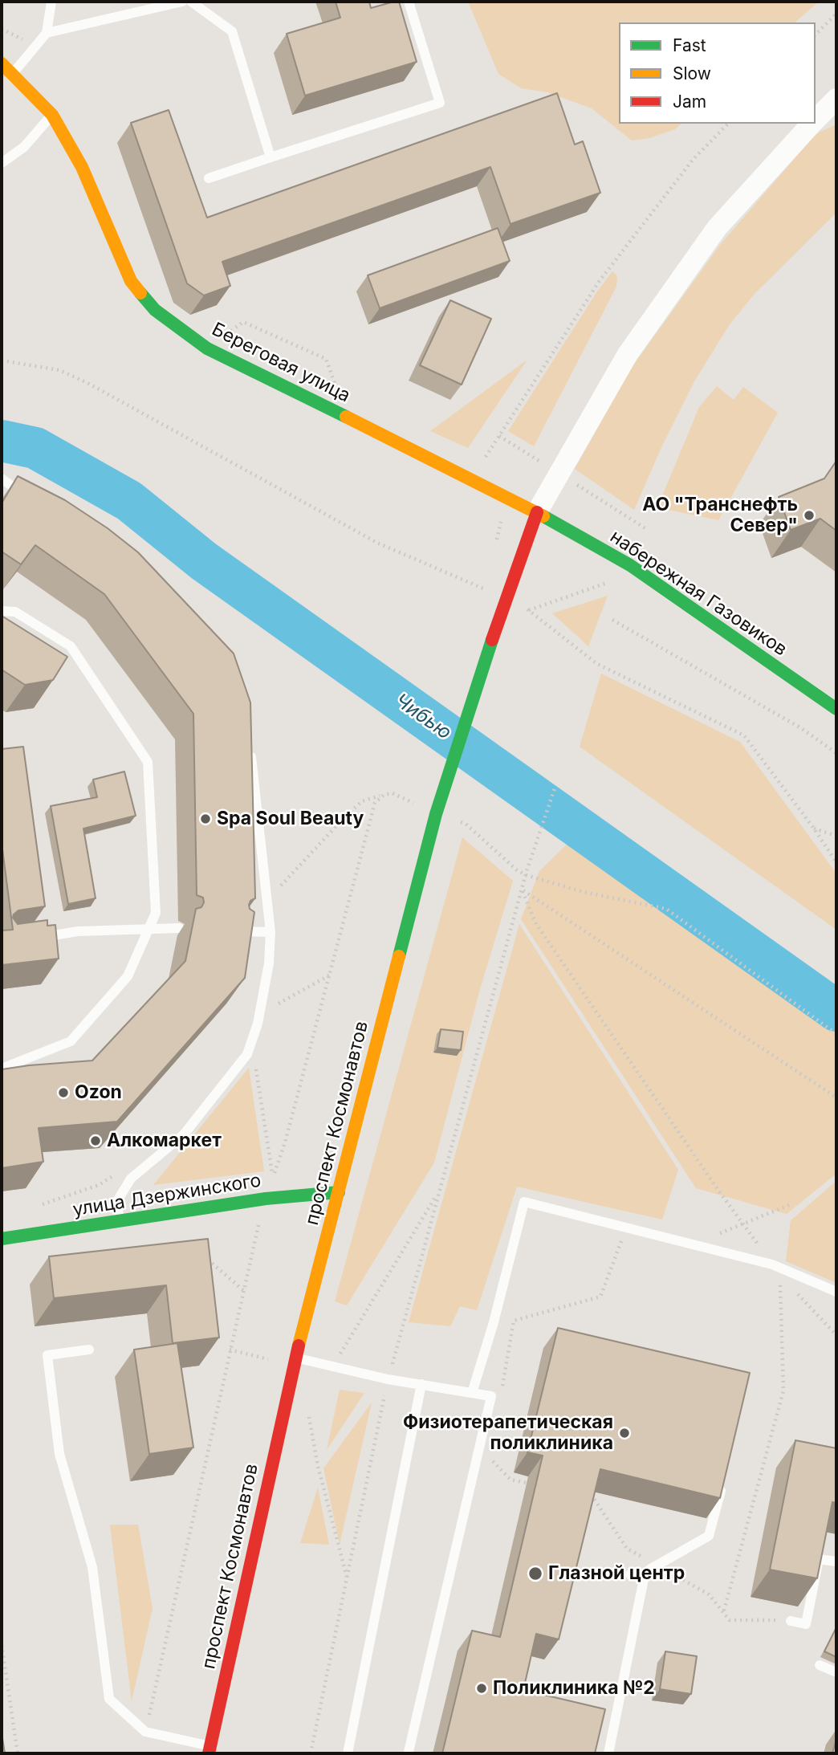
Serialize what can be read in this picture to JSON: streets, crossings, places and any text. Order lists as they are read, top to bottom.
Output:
{
  "streets": {
    "main road": [
      "Береговая улица",
      "набережная Газовиков",
      "проспект Космонавтов",
      "улица Дзержинского"
    ]
  },
  "crossings": [
    ["Береговая улица", "набережная Газовиков"],
    ["Береговая улица", "проспект Космонавтов"],
    ["набережная Газовиков", "проспект Космонавтов"],
    ["проспект Космонавтов", "улица Дзержинского"]
  ],
  "water": ["Чибью"],
  "places": [
    "АО \"Транснефть Север\"",
    "Spa Soul Beauty",
    "Ozon",
    "Алкомаркет",
    "Физиотерапетическая поликлиника",
    "Глазной центр",
    "Поликлиника №2"
  ],
  "legend": ["Fast", "Slow", "Jam"]
}
